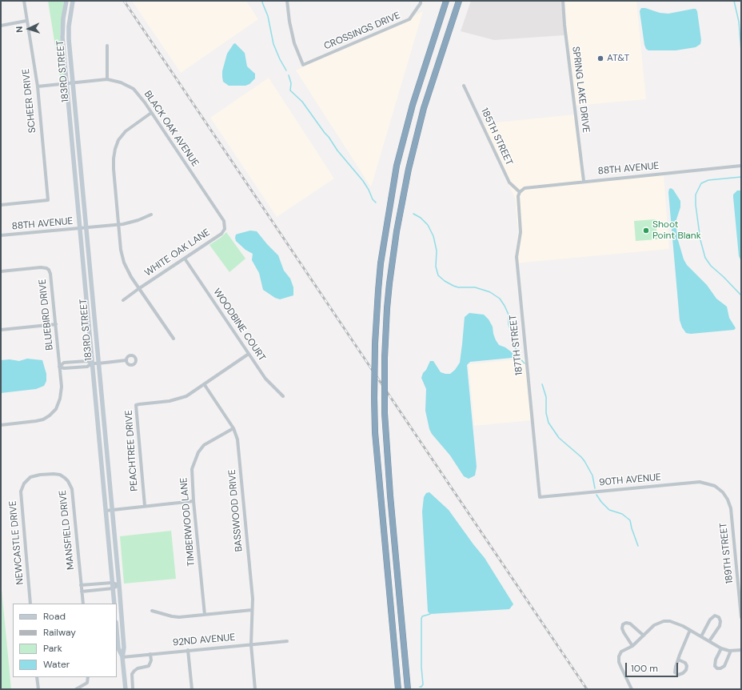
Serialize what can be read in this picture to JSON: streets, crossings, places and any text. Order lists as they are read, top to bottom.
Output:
{
  "streets": {
    "street": [
      "CROSSINGS DRIVE",
      "183RD STREET",
      "SPRING LAKE DRIVE",
      "SCHEER DRIVE",
      "BLACK OAK AVENUE",
      "185TH STREET",
      "88TH AVENUE",
      "WHITE OAK LANE",
      "BLUEBIRD DRIVE",
      "WOODBINE COURT",
      "187TH STREET",
      "PEACHTREE DRIVE",
      "90TH AVENUE",
      "BASSWOOD DRIVE",
      "TIMBERWOOD LANE",
      "MANSFIELD DRIVE",
      "NEWCASTLE DRIVE",
      "189TH STREET",
      "92ND AVENUE"
    ]
  },
  "crossings": [
    ["183RD STREET", "BLACK OAK AVENUE"],
    ["183RD STREET", "88TH AVENUE"],
    ["183RD STREET", "92ND AVENUE"],
    ["SPRING LAKE DRIVE", "88TH AVENUE"],
    ["SCHEER DRIVE", "BLACK OAK AVENUE"],
    ["BLACK OAK AVENUE", "WHITE OAK LANE"],
    ["185TH STREET", "88TH AVENUE"],
    ["185TH STREET", "187TH STREET"],
    ["88TH AVENUE", "187TH STREET"],
    ["WHITE OAK LANE", "WOODBINE COURT"],
    ["WOODBINE COURT", "PEACHTREE DRIVE"],
    ["187TH STREET", "90TH AVENUE"],
    ["PEACHTREE DRIVE", "BASSWOOD DRIVE"],
    ["90TH AVENUE", "189TH STREET"],
    ["BASSWOOD DRIVE", "TIMBERWOOD LANE"],
    ["BASSWOOD DRIVE", "92ND AVENUE"],
    ["MANSFIELD DRIVE", "NEWCASTLE DRIVE"]
  ],
  "places": ["AT&T", "Shoot Point Blank"],
  "legend": [
    "Road",
    "Railway",
    "Park",
    "Water"
  ],
  "scale_bar": "100 m",
  "north": "left"
}
